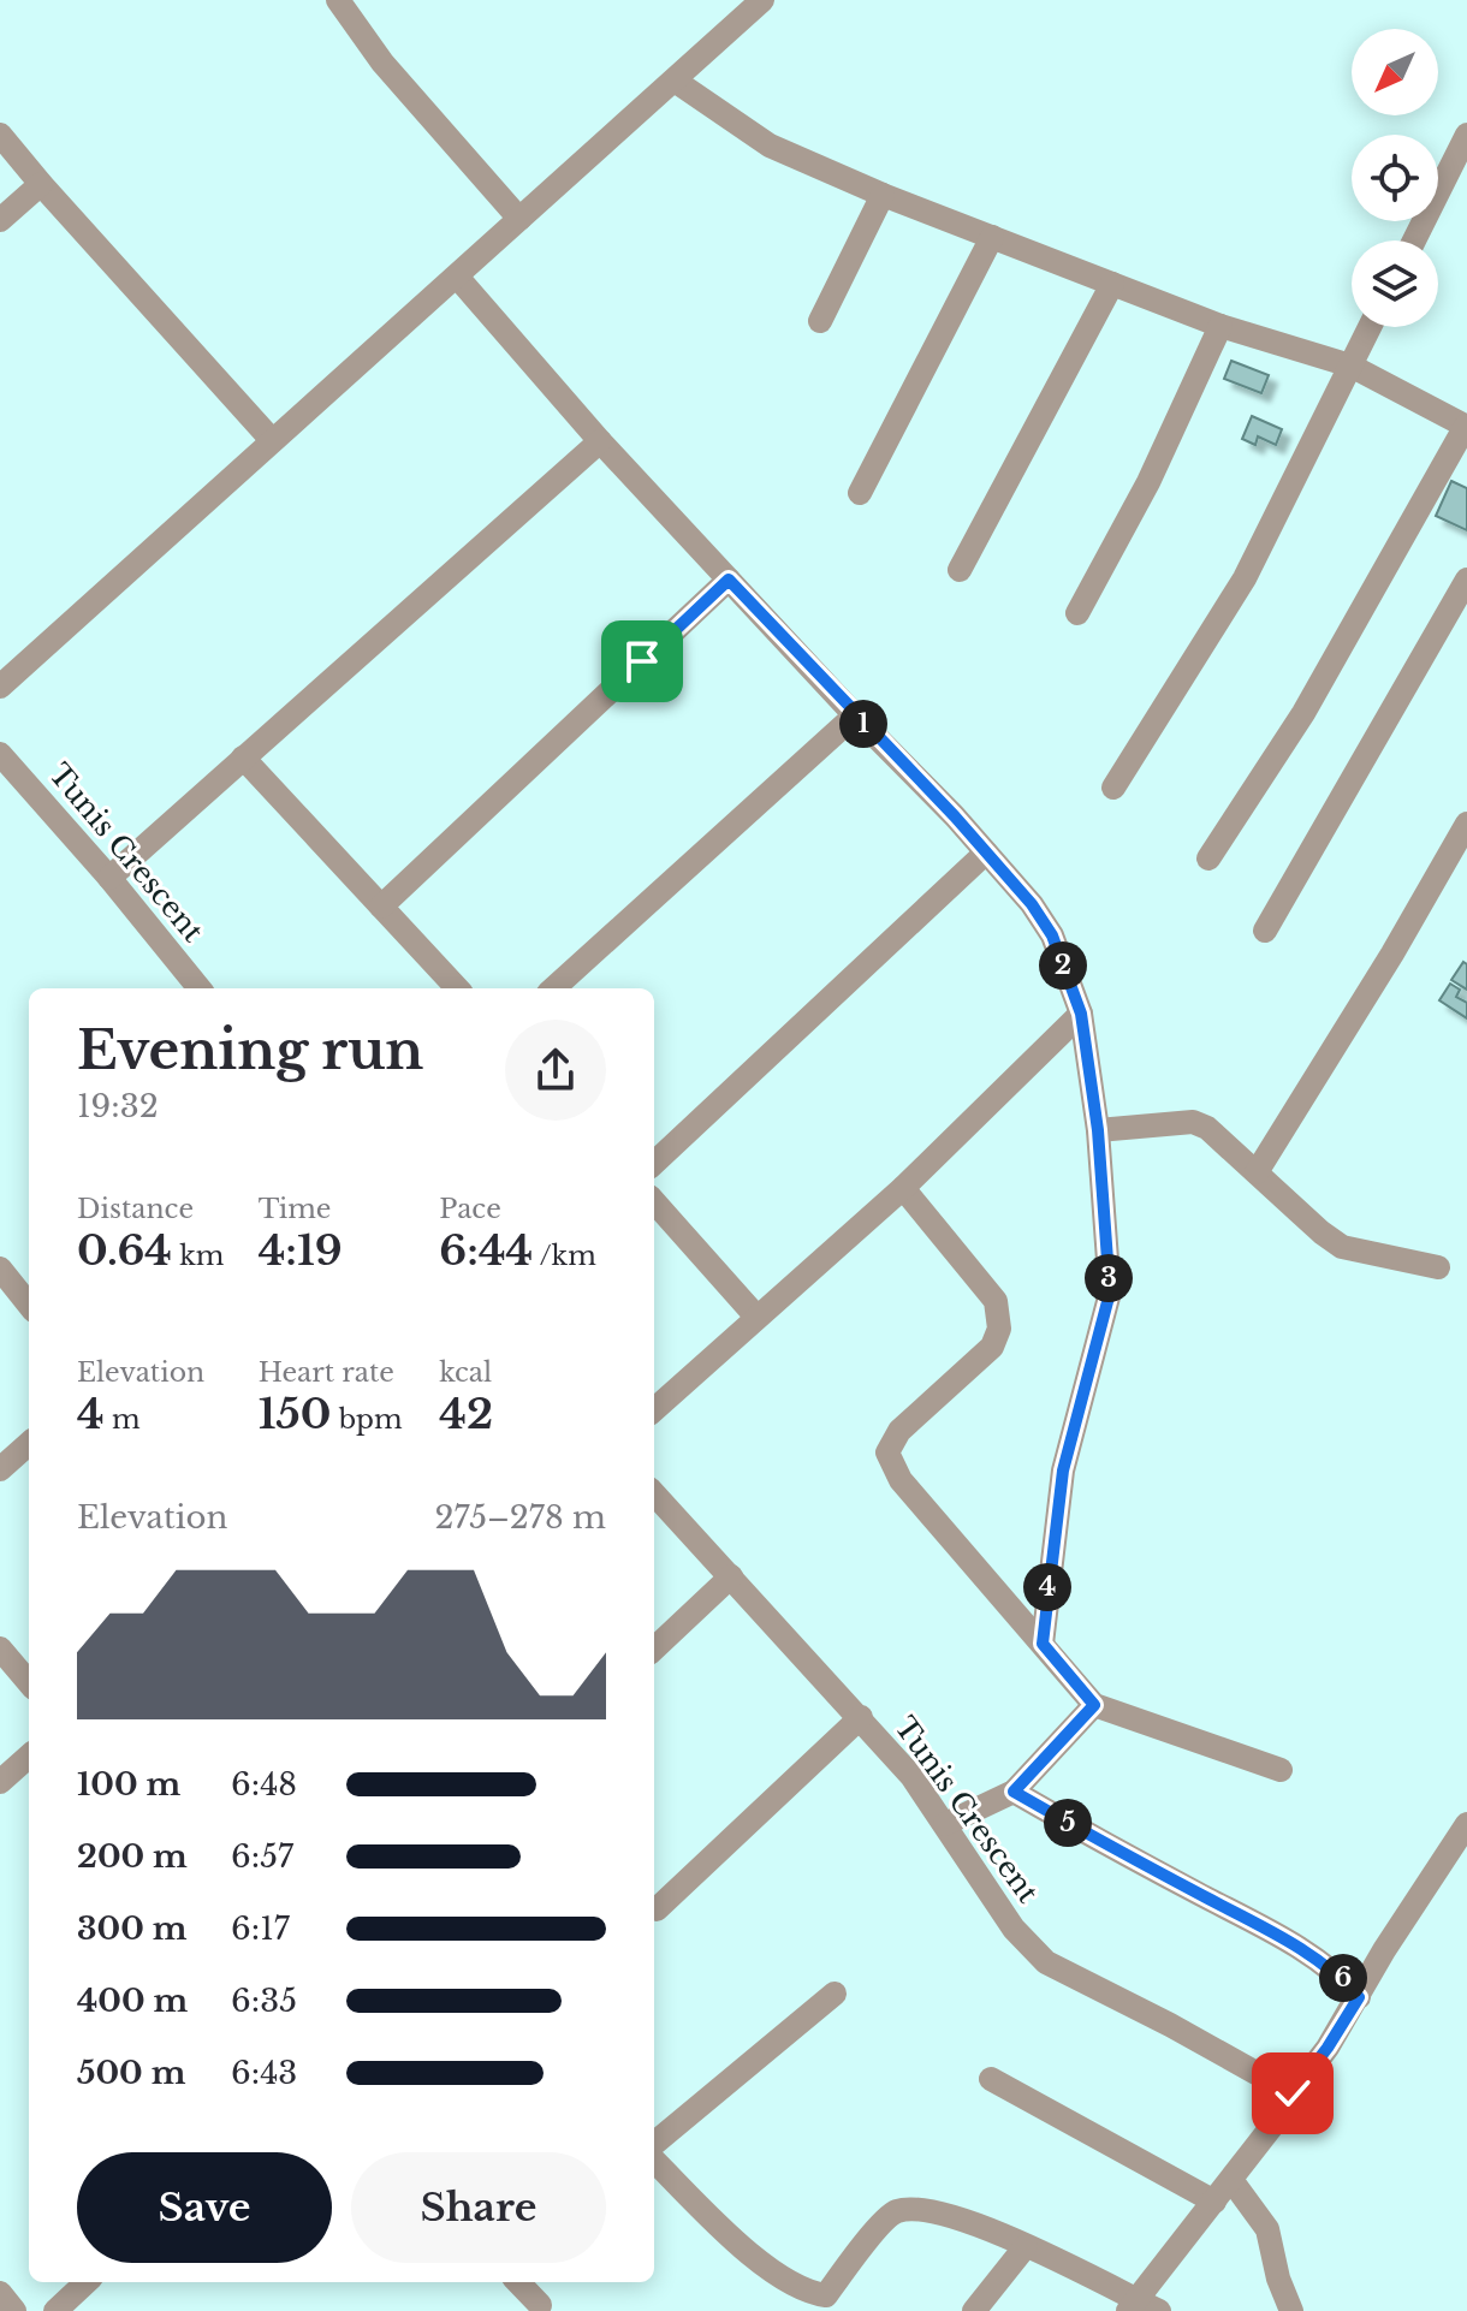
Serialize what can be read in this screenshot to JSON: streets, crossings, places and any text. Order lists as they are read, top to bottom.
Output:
{
  "streets": {
    "street": ["Tunis Crescent"]
  },
  "north": "bottom left",
  "page": {
    "pins": [
      "1",
      "2",
      "3",
      "4",
      "5",
      "6"
    ],
    "heading": ["Evening run", "19:32"],
    "stats": [
      ["Distance", "0.64 km"],
      ["Time", "4:19"],
      ["Pace", "6:44 /km"],
      ["Elevation", "4 m"],
      ["Heart rate", "150 bpm"],
      ["kcal", "42"]
    ],
    "chart": ["Elevation", "275–278 m"],
    "list": [
      {
        "name": "100 m",
        "note": "6:48"
      },
      {
        "name": "200 m",
        "note": "6:57"
      },
      {
        "name": "300 m",
        "note": "6:17"
      },
      {
        "name": "400 m",
        "note": "6:35"
      },
      {
        "name": "500 m",
        "note": "6:43"
      }
    ],
    "buttons": ["Save", "Share"]
  }
}
